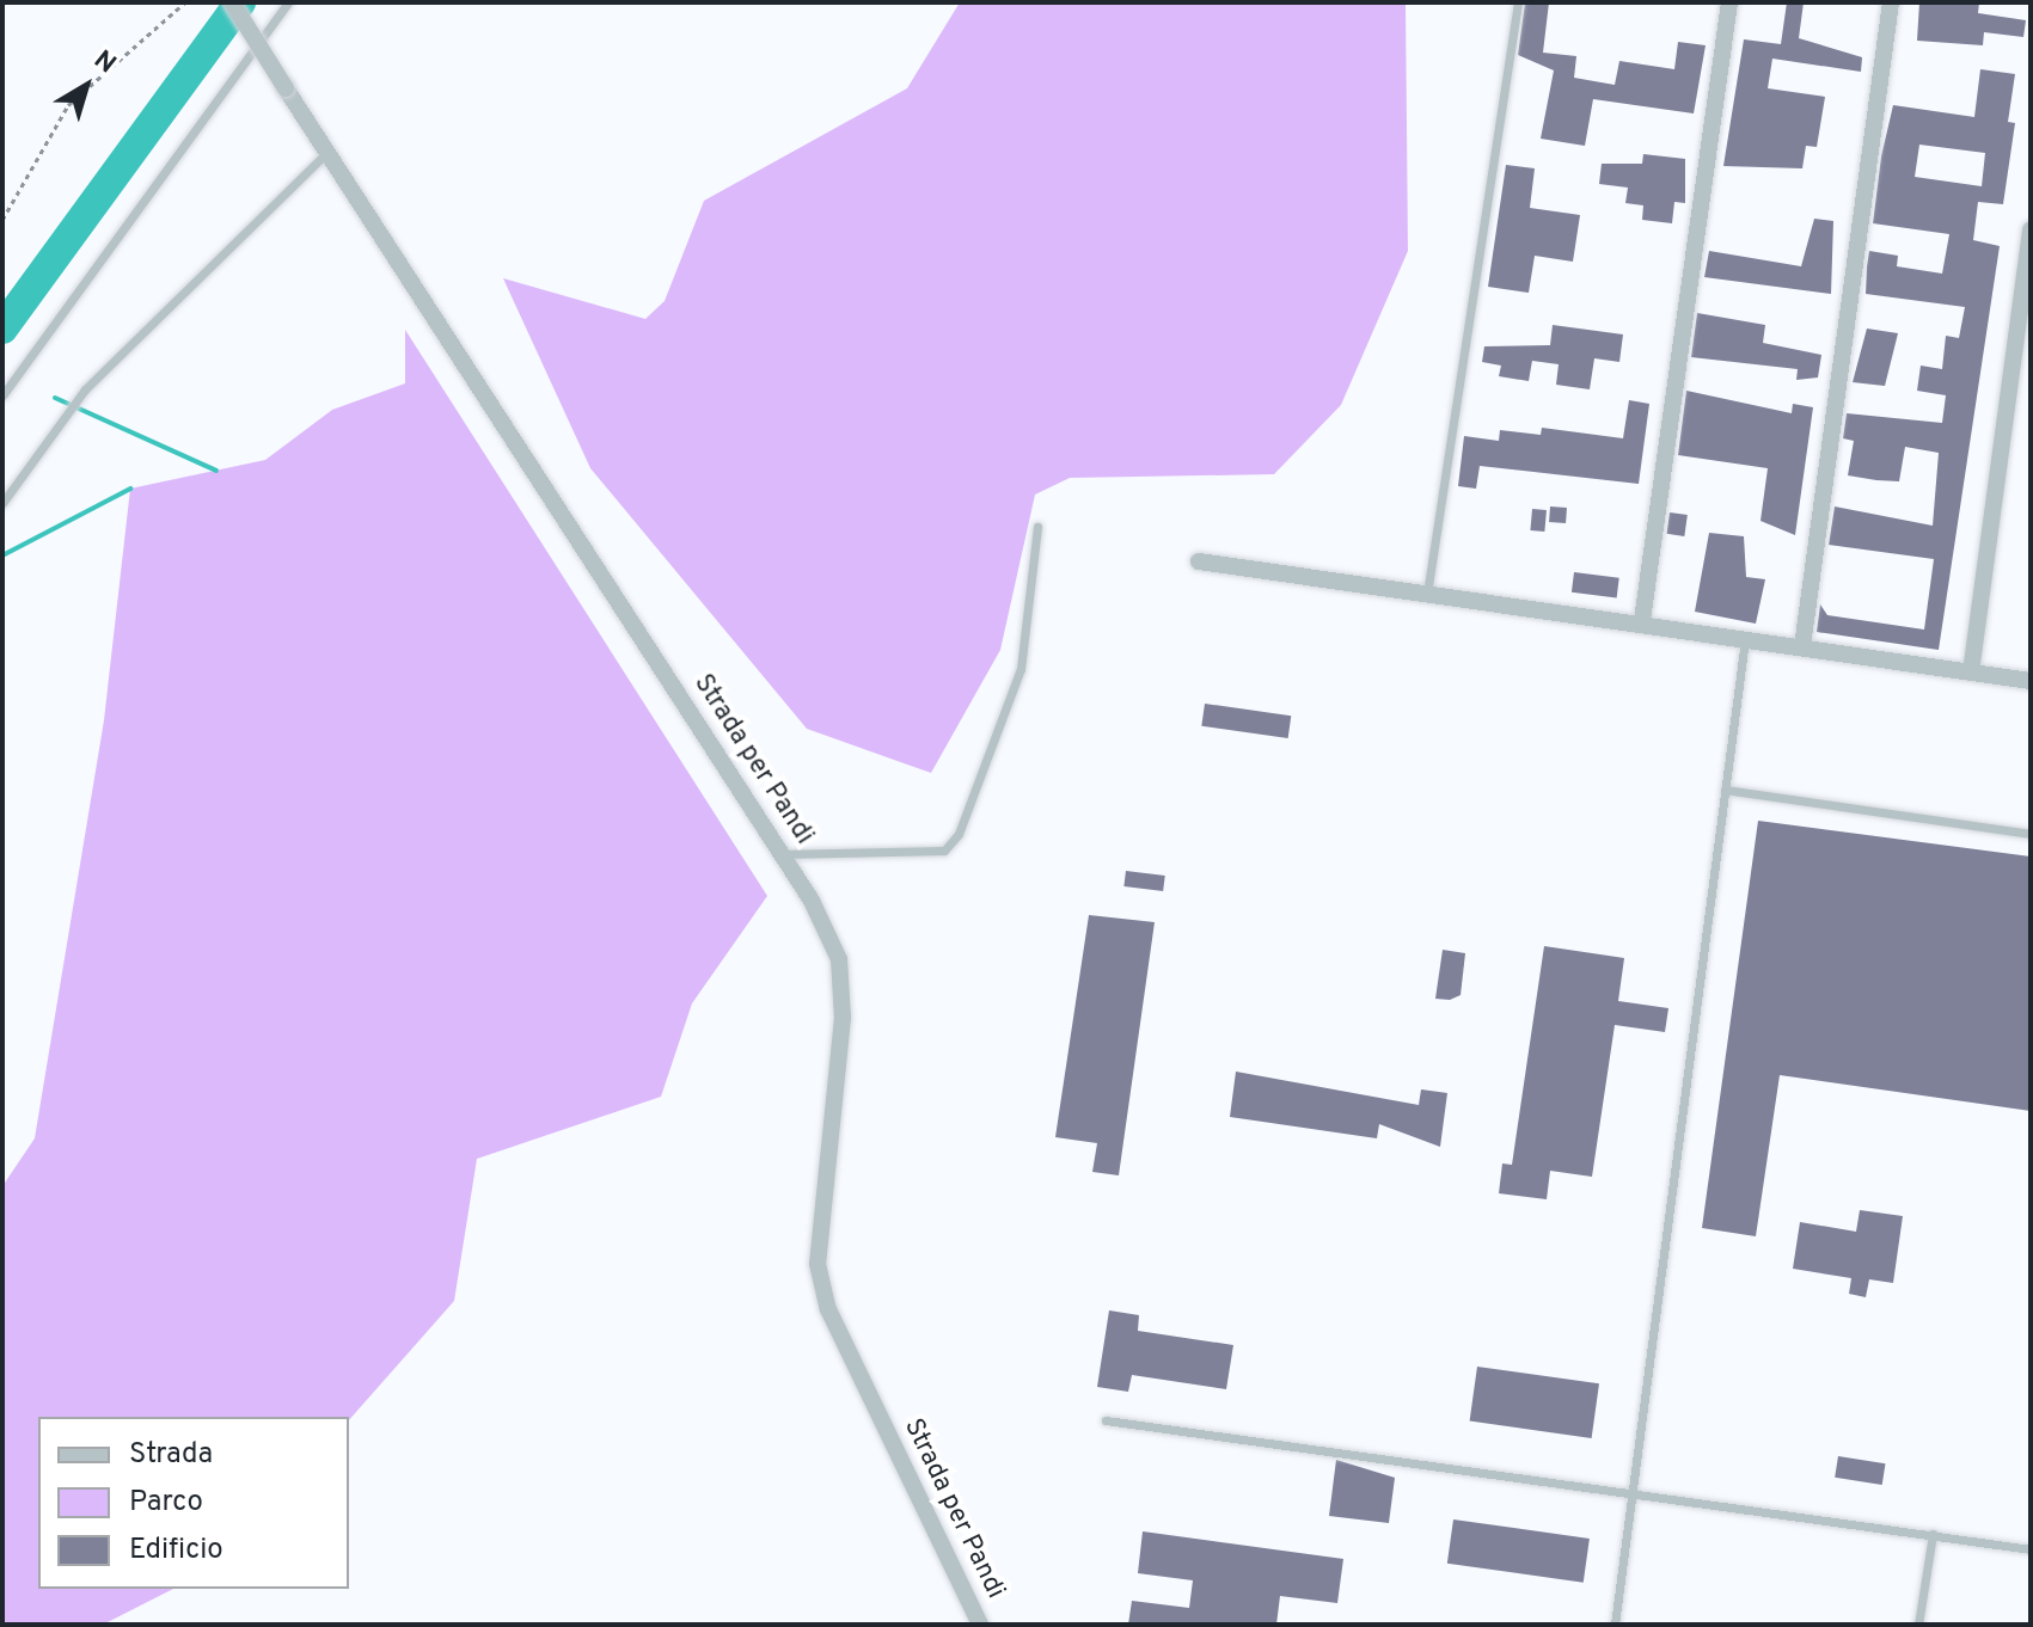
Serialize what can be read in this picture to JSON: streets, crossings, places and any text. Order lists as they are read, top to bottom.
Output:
{
  "streets": {
    "street": ["Strada per Pandi"]
  },
  "legend": ["Strada", "Parco", "Edificio"],
  "north": "top right"
}
